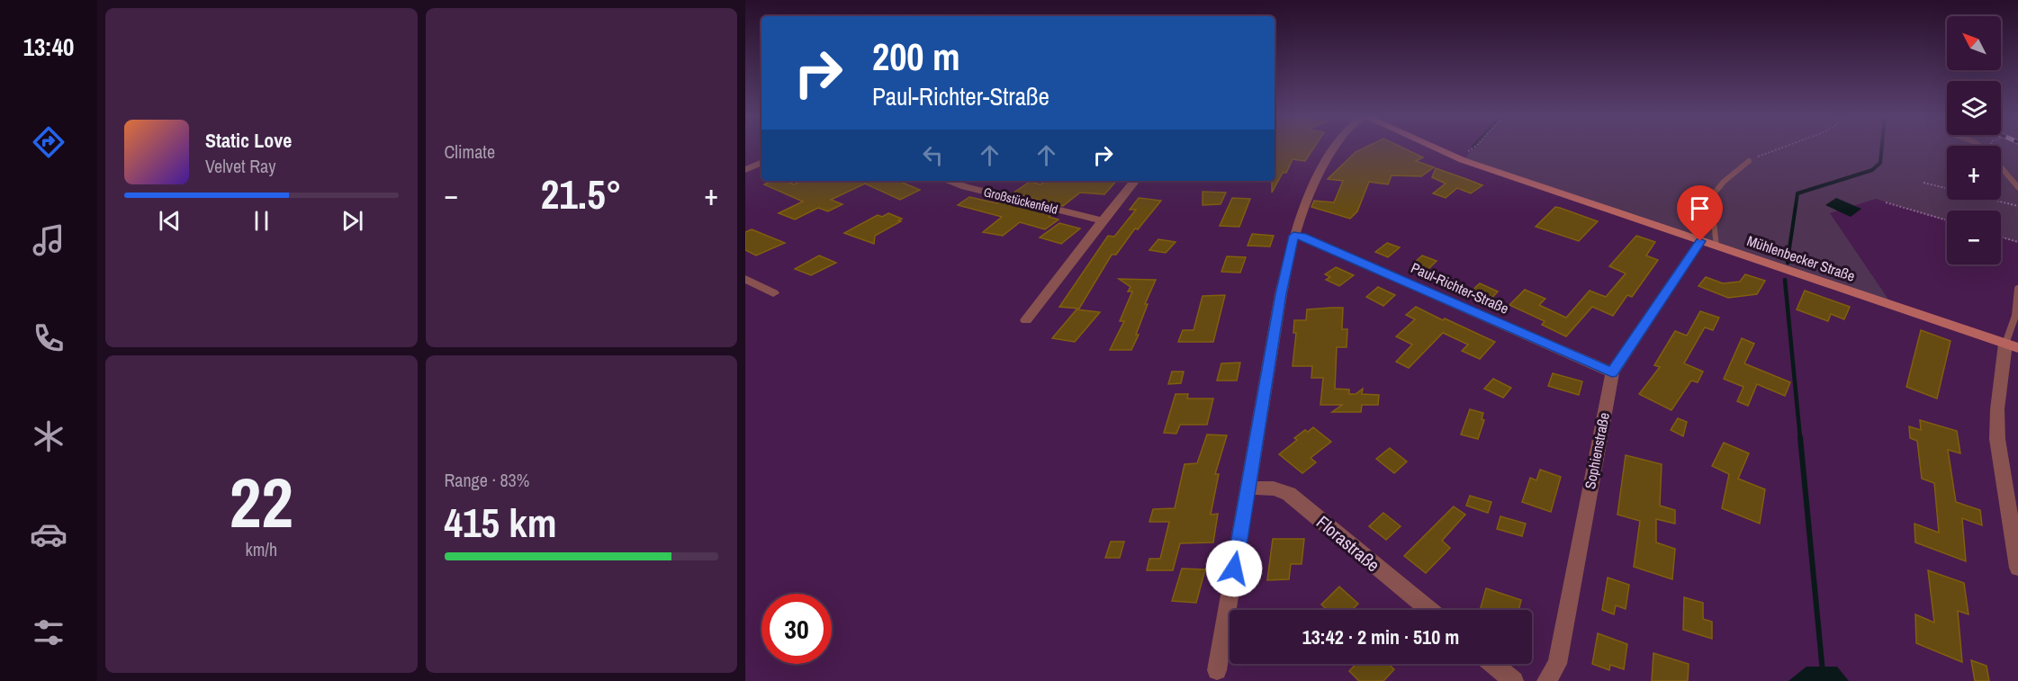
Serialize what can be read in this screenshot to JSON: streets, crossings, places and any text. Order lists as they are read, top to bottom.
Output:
{
  "streets": {
    "main road": ["Mühlenbecker Straße"],
    "street": [
      "Großstückenfeld",
      "Paul-Richter-Straße",
      "Sophienstraße",
      "Florastraße"
    ]
  },
  "crossings": [
    ["Mühlenbecker Straße", "Sophienstraße"],
    ["Paul-Richter-Straße", "Sophienstraße"]
  ],
  "north": "top left",
  "page": {
    "tabs": "13:40",
    "tile": [
      "Climate",
      ["22", "km/h"],
      ["Range · 83%", "415 km"]
    ],
    "map_buttons": ["+", "−"],
    "turn": ["200 m", "Paul-Richter-Straße"],
    "song": ["Static Love", "Velvet Ray"],
    "heat": ["−", "21.5°", "+"],
    "limit": "30",
    "trip": "13:42 · 2 min · 510 m"
  }
}
